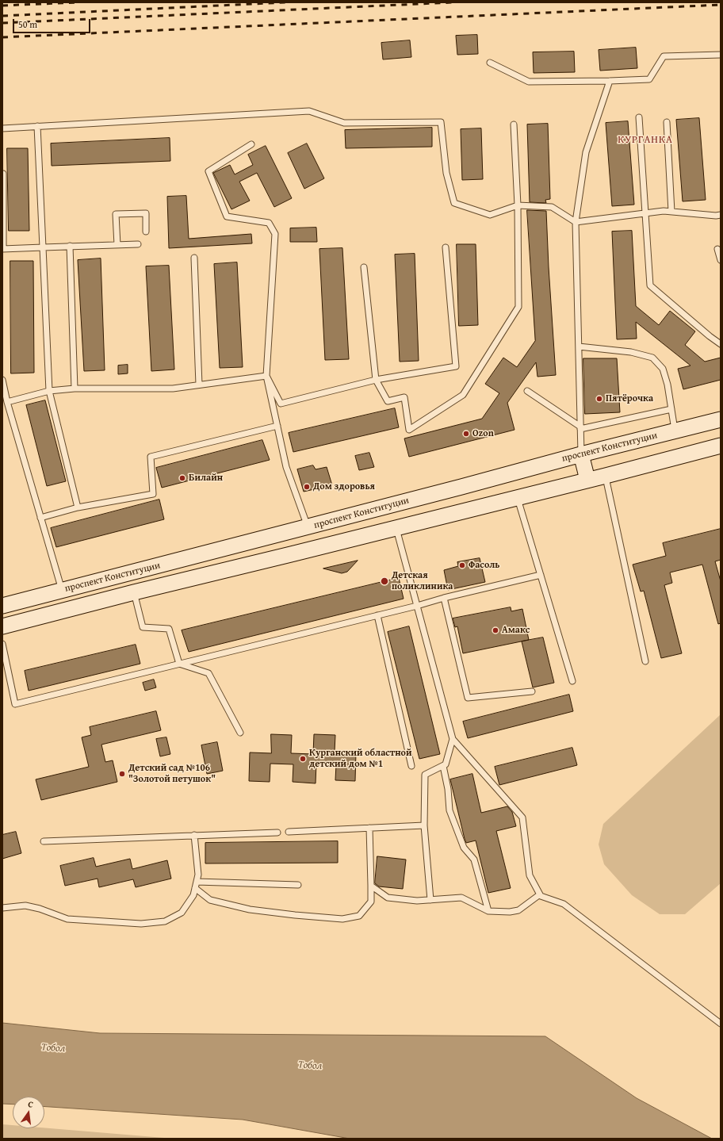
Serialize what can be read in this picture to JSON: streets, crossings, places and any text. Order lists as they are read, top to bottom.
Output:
{
  "streets": {
    "main road": ["проспект Конституции"]
  },
  "districts": ["КУРГАНКА"],
  "water": ["Тобол"],
  "places": [
    "Пятёрочка",
    "Ozon",
    "Билайн",
    "Дом здоровья",
    "Фасоль",
    "Детская поликлиника",
    "Амакс",
    "Курганский областной детский дом №1",
    "Детский сад №106 \"Золотой петушок\""
  ],
  "scale_bar": "50 m",
  "north": "top"
}
